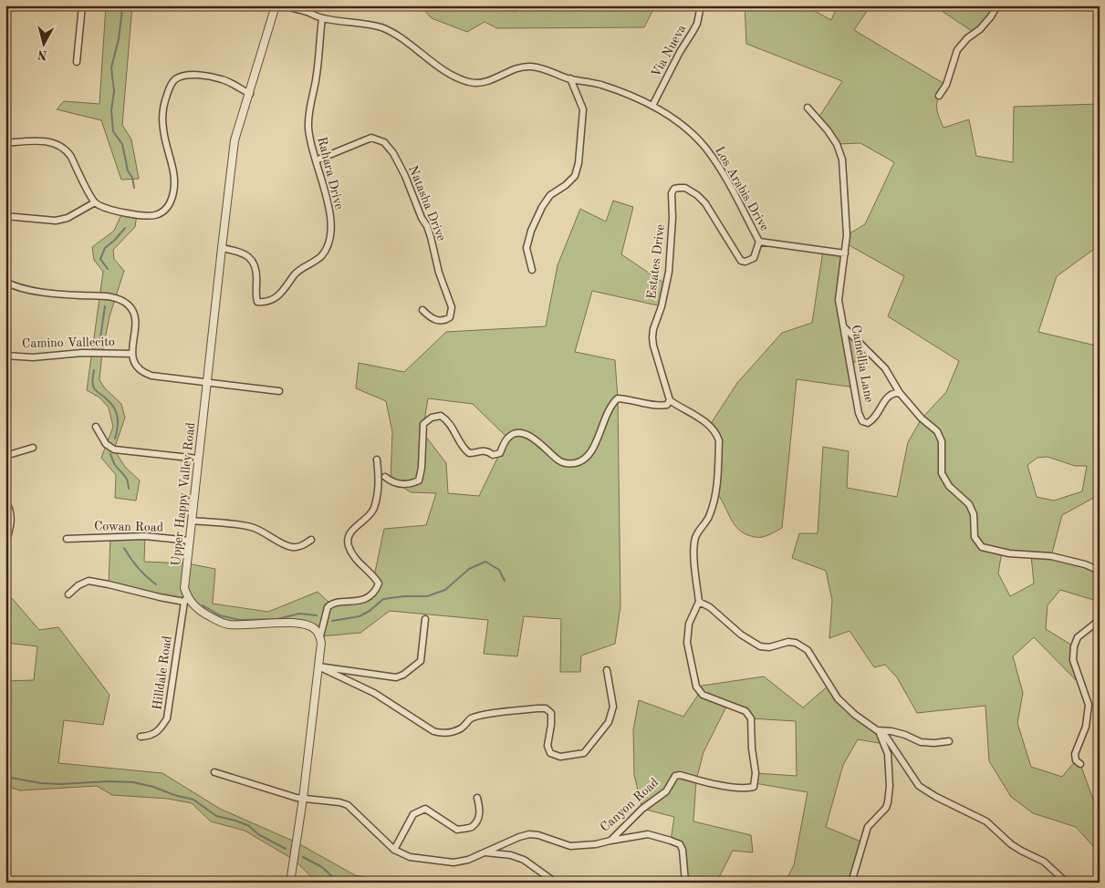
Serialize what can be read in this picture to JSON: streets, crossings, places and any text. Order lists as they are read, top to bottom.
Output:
{
  "streets": {
    "street": [
      "Via Nueva",
      "Rahara Drive",
      "Los Arabis Drive",
      "Natasha Drive",
      "Estates Drive",
      "Camino Vallecito",
      "Camellia Lane",
      "Upper Happy Valley Road",
      "Cowan Road",
      "Hilldale Road",
      "Canyon Road"
    ]
  },
  "crossings": [
    ["Via Nueva", "Los Arabis Drive"],
    ["Rahara Drive", "Los Arabis Drive"],
    ["Rahara Drive", "Natasha Drive"],
    ["Rahara Drive", "Upper Happy Valley Road"],
    ["Los Arabis Drive", "Estates Drive"],
    ["Los Arabis Drive", "Camellia Lane"],
    ["Upper Happy Valley Road", "Cowan Road"],
    ["Upper Happy Valley Road", "Hilldale Road"]
  ],
  "north": "bottom"
}
